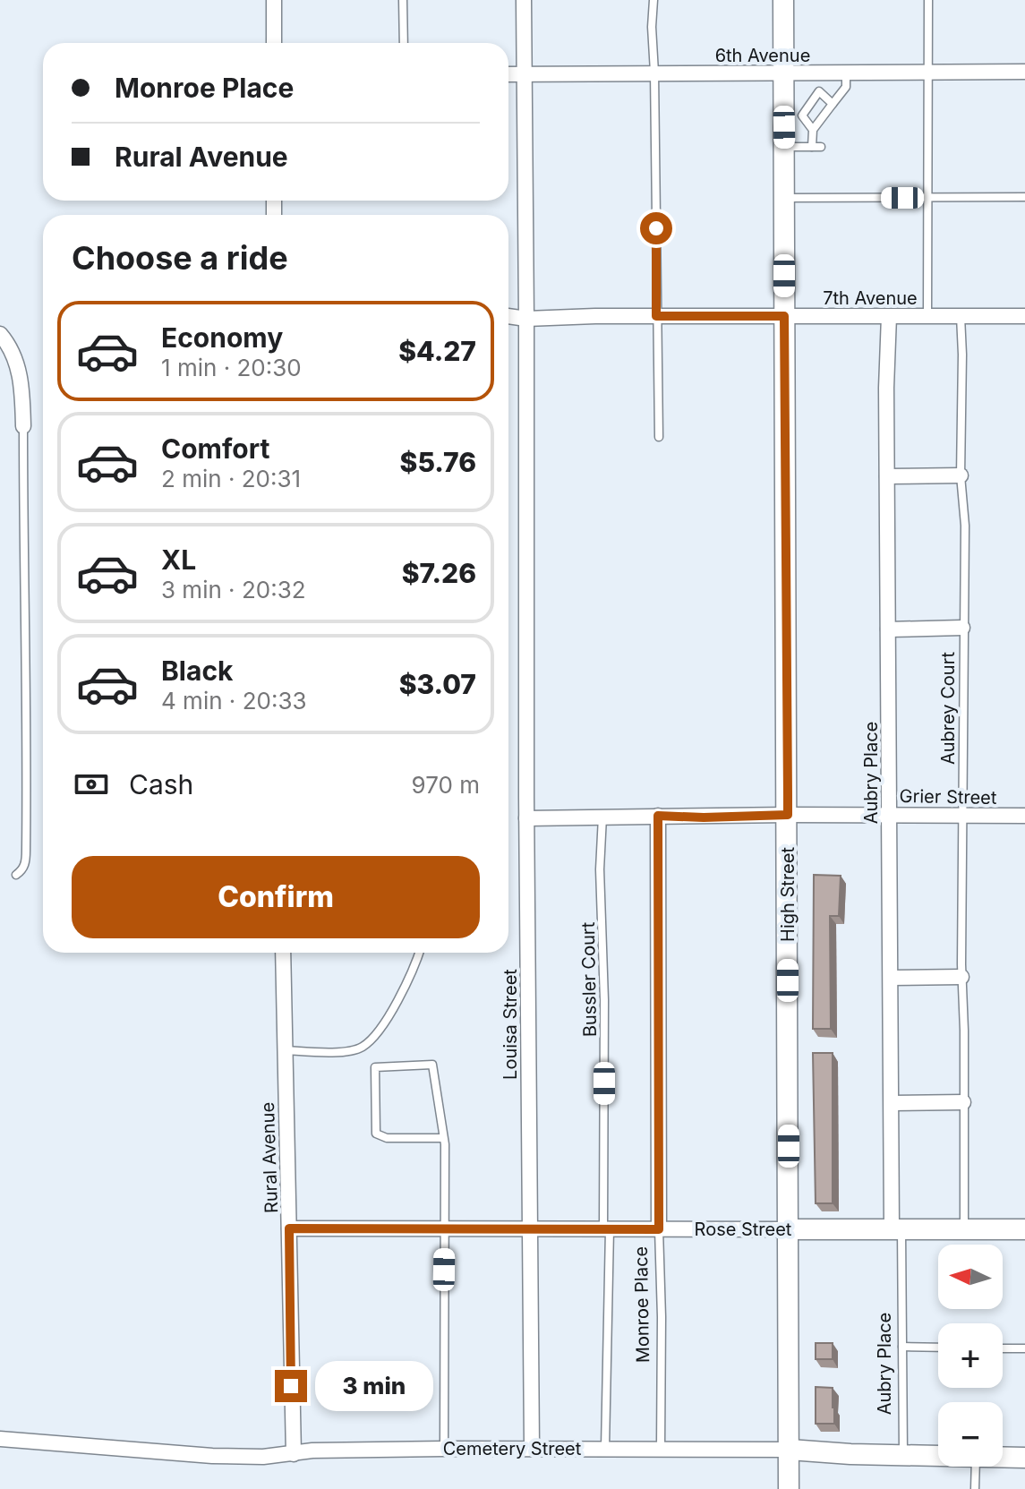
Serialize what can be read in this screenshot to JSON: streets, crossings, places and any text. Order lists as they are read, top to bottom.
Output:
{
  "streets": {
    "main road": ["High Street", "Rose Street", "Cemetery Street"],
    "street": [
      "6th Avenue",
      "7th Avenue",
      "Aubry Place",
      "Grier Street",
      "Louisa Street",
      "Rural Avenue",
      "Monroe Place"
    ],
    "lane": ["Aubrey Court", "Bussler Court"]
  },
  "crossings": [
    ["6th Avenue", "High Street"],
    ["6th Avenue", "Louisa Street"],
    ["7th Avenue", "Aubrey Court"],
    ["7th Avenue", "Aubry Place"],
    ["7th Avenue", "High Street"],
    ["7th Avenue", "Louisa Street"],
    ["Aubrey Court", "Grier Street"],
    ["Aubrey Court", "Rose Street"],
    ["Aubry Place", "Grier Street"],
    ["Aubry Place", "Rose Street"],
    ["Aubry Place", "Cemetery Street"],
    ["Grier Street", "High Street"],
    ["Grier Street", "Bussler Court"],
    ["Grier Street", "Louisa Street"],
    ["Grier Street", "Monroe Place"],
    ["High Street", "Rose Street"],
    ["High Street", "Cemetery Street"],
    ["Bussler Court", "Rose Street"],
    ["Bussler Court", "Cemetery Street"],
    ["Louisa Street", "Rose Street"],
    ["Louisa Street", "Cemetery Street"],
    ["Rural Avenue", "Rose Street"],
    ["Rural Avenue", "Cemetery Street"],
    ["Rose Street", "Monroe Place"],
    ["Monroe Place", "Cemetery Street"]
  ],
  "north": "left",
  "page": {
    "banner": ["Monroe Place", "Rural Avenue"],
    "heading": "Choose a ride",
    "list": [
      {
        "name": "Economy",
        "note": "1 min · 20:30",
        "value": "$4.27"
      },
      {
        "name": "Comfort",
        "note": "2 min · 20:31",
        "value": "$5.76"
      },
      {
        "name": "XL",
        "note": "3 min · 20:32",
        "value": "$7.26"
      },
      {
        "name": "Black",
        "note": "4 min · 20:33",
        "value": "$3.07"
      }
    ],
    "pay": ["Cash", "970 m"],
    "buttons": "Confirm",
    "map_buttons": ["+", "−"],
    "bubble": "3 min"
  }
}
